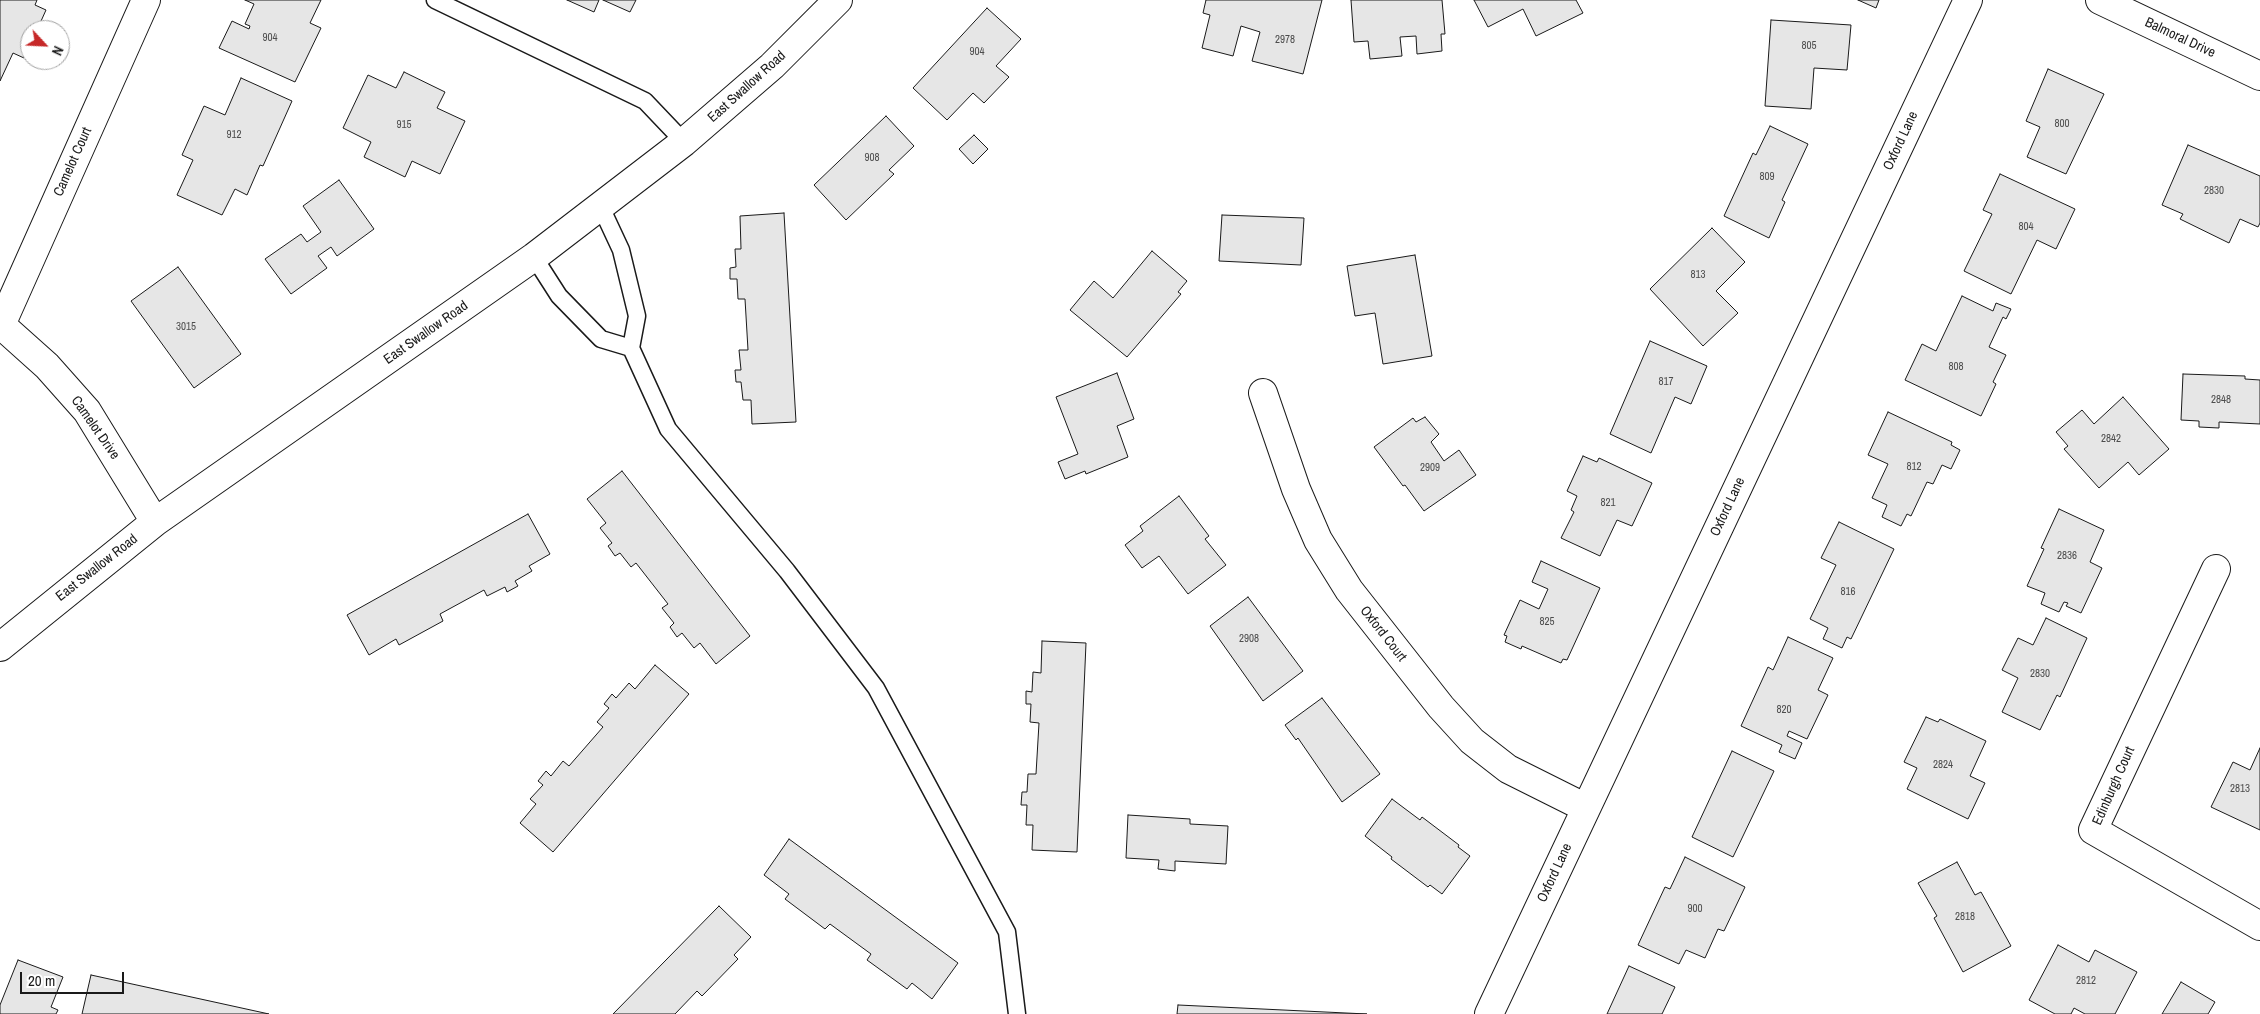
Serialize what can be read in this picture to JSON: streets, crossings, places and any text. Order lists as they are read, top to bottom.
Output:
{
  "streets": {
    "street": [
      "Balmoral Drive",
      "East Swallow Road",
      "Oxford Lane",
      "Camelot Court",
      "Camelot Drive",
      "Oxford Court",
      "Edinburgh Court"
    ]
  },
  "crossings": [
    ["East Swallow Road", "Camelot Drive"],
    ["Oxford Lane", "Oxford Court"],
    ["Camelot Court", "Camelot Drive"]
  ],
  "house_numbers": [
    "904",
    "2978",
    "805",
    "904",
    "800",
    "915",
    "912",
    "908",
    "809",
    "2830",
    "804",
    "813",
    "3015",
    "808",
    "817",
    "2848",
    "2842",
    "812",
    "2909",
    "821",
    "2836",
    "816",
    "825",
    "2908",
    "2830",
    "820",
    "2824",
    "2813",
    "900",
    "2818",
    "2812"
  ],
  "scale_bar": "20 m",
  "north": "bottom right"
}
